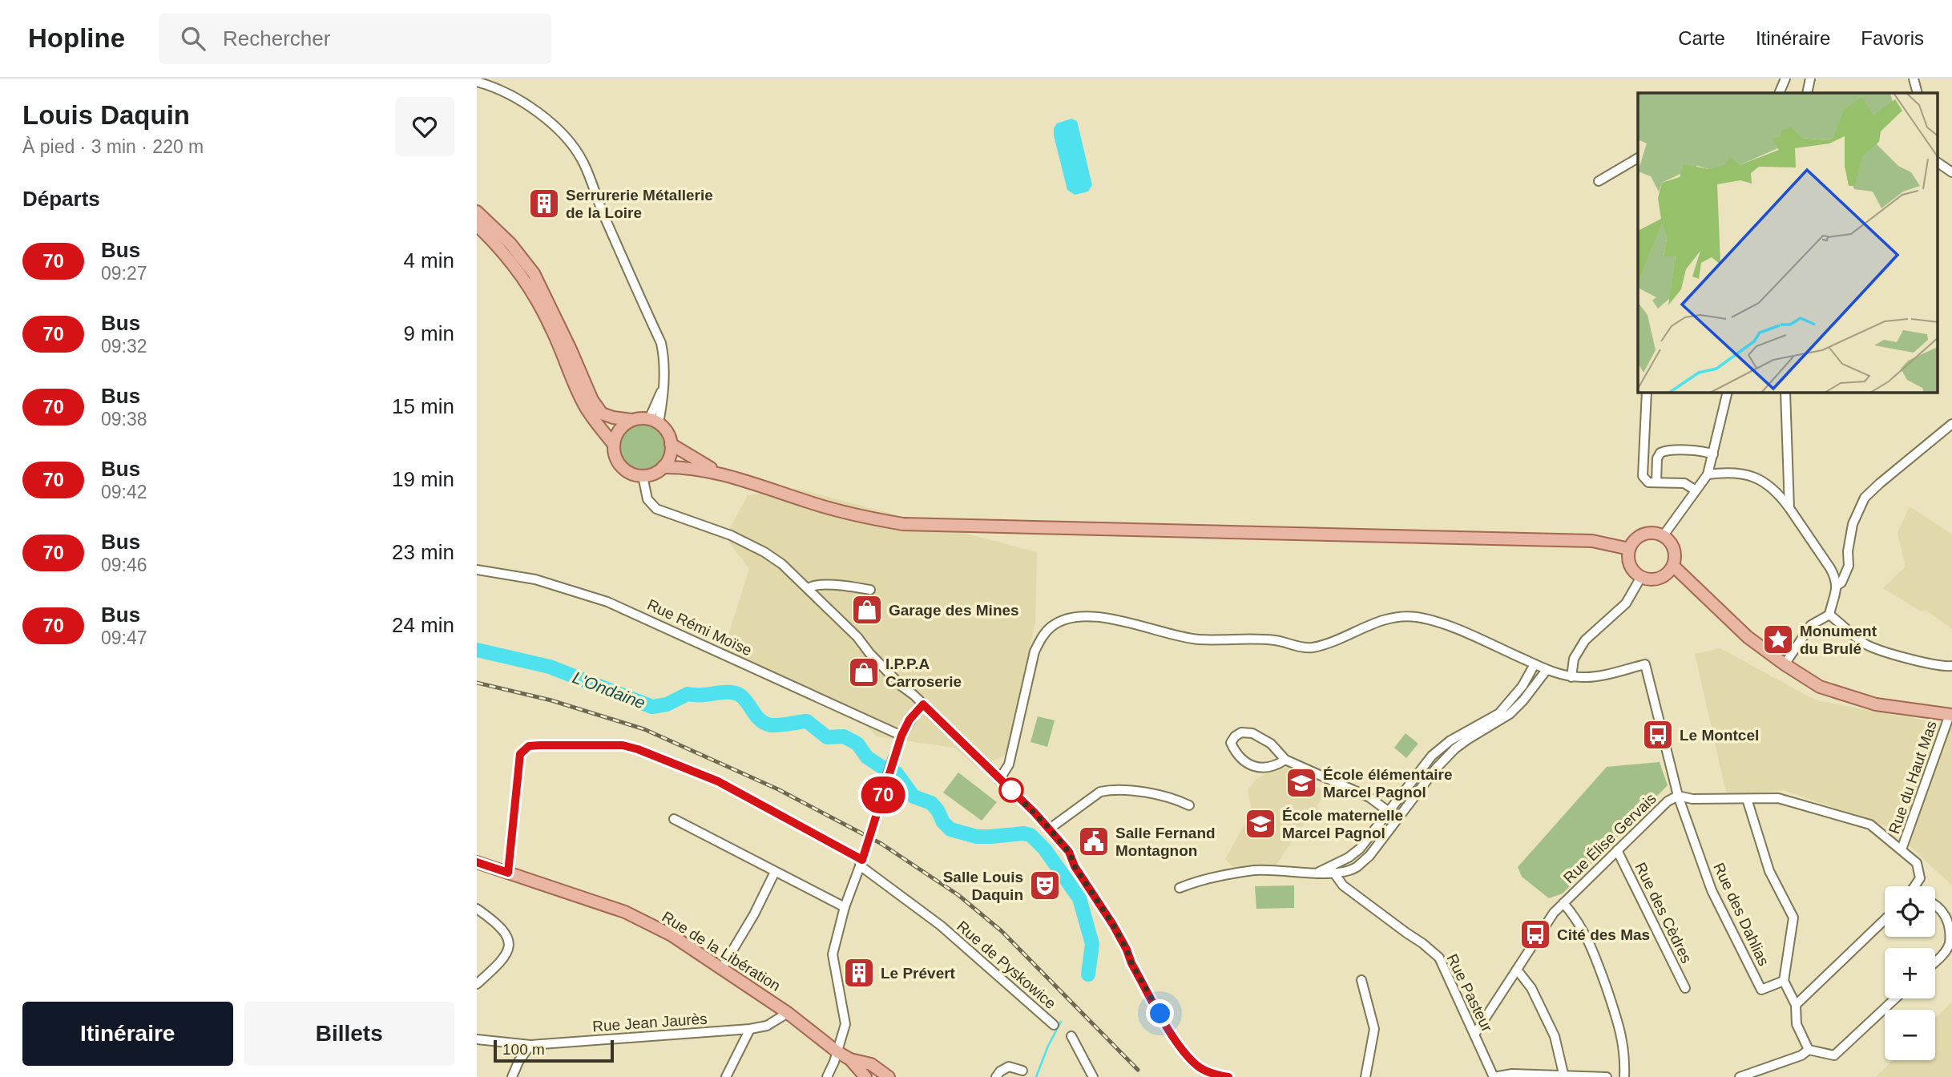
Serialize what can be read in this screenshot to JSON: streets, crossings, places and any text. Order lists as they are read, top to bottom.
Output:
{
  "streets": {
    "main road": ["Rue de la Libération"],
    "street": [
      "Rue Rémi Moïse",
      "Rue du Haut Mas",
      "Rue Élise Gervais",
      "Rue des Cèdres",
      "Rue des Dahlias",
      "Rue de Pyskowice",
      "Rue Pasteur",
      "Rue Jean Jaurès"
    ]
  },
  "crossings": [
    ["Rue du Haut Mas", "Rue Élise Gervais"],
    ["Rue Élise Gervais", "Rue des Cèdres"],
    ["Rue Élise Gervais", "Rue des Dahlias"],
    ["Rue Élise Gervais", "Rue Pasteur"],
    ["Rue de la Libération", "Rue de Pyskowice"],
    ["Rue de la Libération", "Rue Jean Jaurès"]
  ],
  "water": ["L'Ondaine"],
  "places": {
    "building": ["Serrurerie Métallerie de la Loire", "Le Prévert"],
    "shop": ["Garage des Mines", "I.P.P.A Carroserie"],
    "place": ["Monument du Brulé"],
    "bus stop": ["Le Montcel", "Cité des Mas"],
    "school or university": ["École élémentaire Marcel Pagnol", "École maternelle Marcel Pagnol"],
    "public building": ["Salle Fernand Montagnon"],
    "theatre": ["Salle Louis Daquin"]
  },
  "lines": ["bus line 70"],
  "scale_bar": "100 m",
  "page": {
    "header": "Hopline",
    "search": "Rechercher",
    "nav": ["Carte", "Itinéraire", "Favoris"],
    "heading": [
      ["Louis Daquin", "À pied · 3 min · 220 m"],
      "Départs"
    ],
    "on_map": "70",
    "list": [
      {
        "mark": "70",
        "name": "Bus",
        "note": "09:27",
        "value": "4 min"
      },
      {
        "mark": "70",
        "name": "Bus",
        "note": "09:32",
        "value": "9 min"
      },
      {
        "mark": "70",
        "name": "Bus",
        "note": "09:38",
        "value": "15 min"
      },
      {
        "mark": "70",
        "name": "Bus",
        "note": "09:42",
        "value": "19 min"
      },
      {
        "mark": "70",
        "name": "Bus",
        "note": "09:46",
        "value": "23 min"
      },
      {
        "mark": "70",
        "name": "Bus",
        "note": "09:47",
        "value": "24 min"
      }
    ],
    "map_buttons": ["+", "−"],
    "buttons": ["Itinéraire", "Billets"],
    "scale": "100 m"
  }
}
